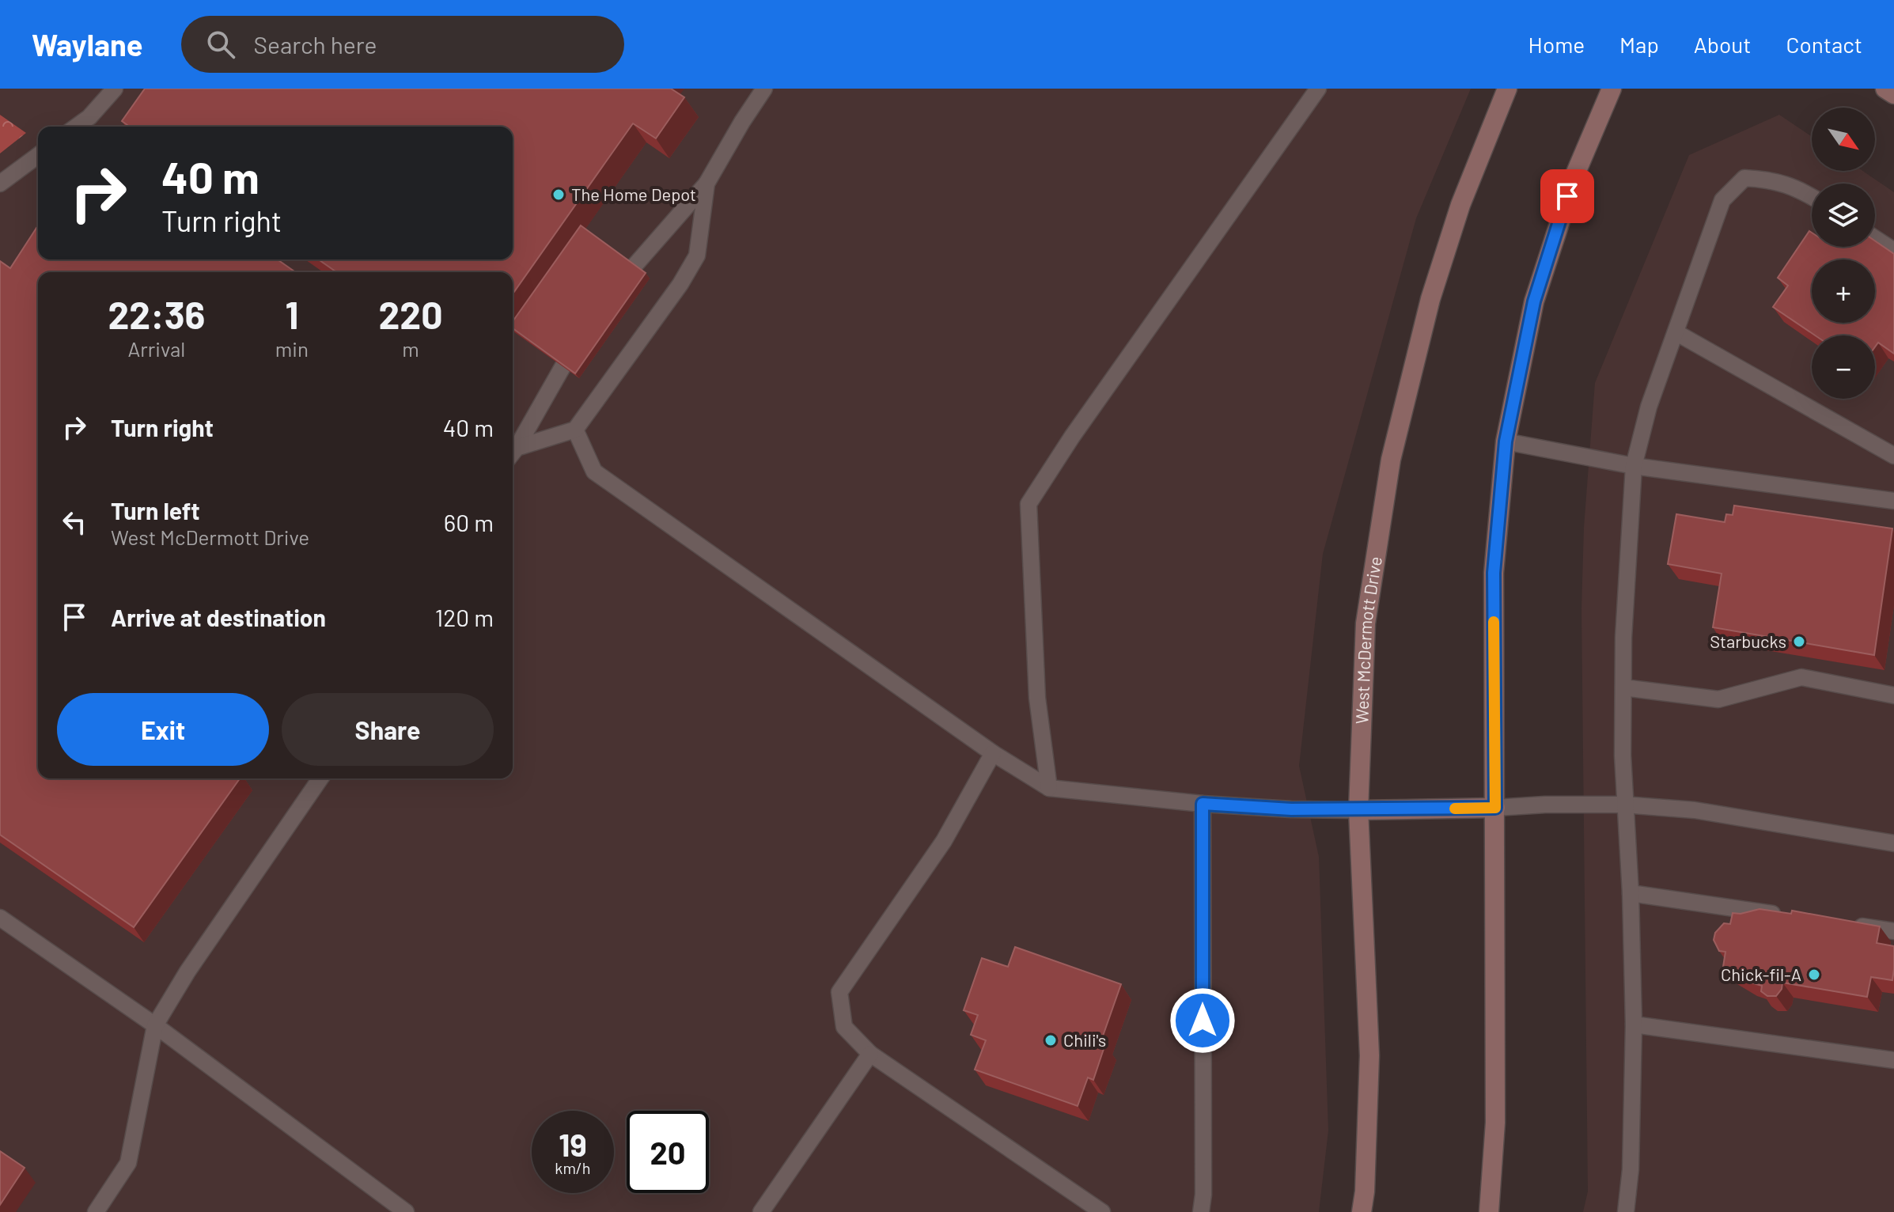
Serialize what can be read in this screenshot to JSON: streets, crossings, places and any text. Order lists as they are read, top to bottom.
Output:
{
  "streets": {
    "main road": ["West McDermott Drive"]
  },
  "places": [
    "The Home Depot",
    "Starbucks",
    "Chick-fil-A",
    "Chili's"
  ],
  "north": "bottom right",
  "page": {
    "header": "Waylane",
    "search": "Search here",
    "nav": [
      "Home",
      "Map",
      "About",
      "Contact"
    ],
    "map_buttons": ["+", "−"],
    "turn": ["40 m", "Turn right"],
    "eta": [
      "22:36",
      "Arrival",
      "1",
      "min",
      "220",
      "m"
    ],
    "list": [
      {
        "name": "Turn right",
        "value": "40 m"
      },
      {
        "name": "Turn left",
        "note": "West McDermott Drive",
        "value": "60 m"
      },
      {
        "name": "Arrive at destination",
        "value": "120 m"
      }
    ],
    "buttons": ["Exit", "Share"],
    "speed": "19 km/h",
    "limit": "20"
  }
}
